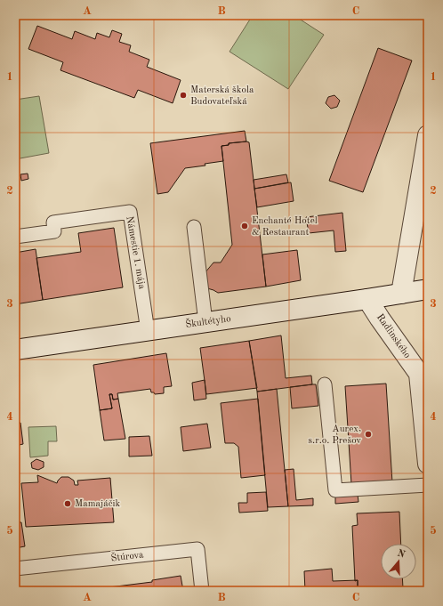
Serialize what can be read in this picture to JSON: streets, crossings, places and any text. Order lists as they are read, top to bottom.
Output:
{
  "streets": {
    "street": ["Škultétyho", "Radlinského"],
    "lane": ["Námestie 1. mája", "Štúrova"]
  },
  "crossings": [
    ["Námestie 1. mája", "Škultétyho"],
    ["Škultétyho", "Radlinského"]
  ],
  "places": [
    "Materská škola Budovateľská",
    "Enchanté Hotel & Restaurant",
    "Aurex, s.r.o. Prešov",
    "Mamajáčik"
  ],
  "north": "top",
  "grid": {
    "columns": ["A", "B", "C"],
    "rows": [
      "1",
      "2",
      "3",
      "4",
      "5"
    ]
  }
}
